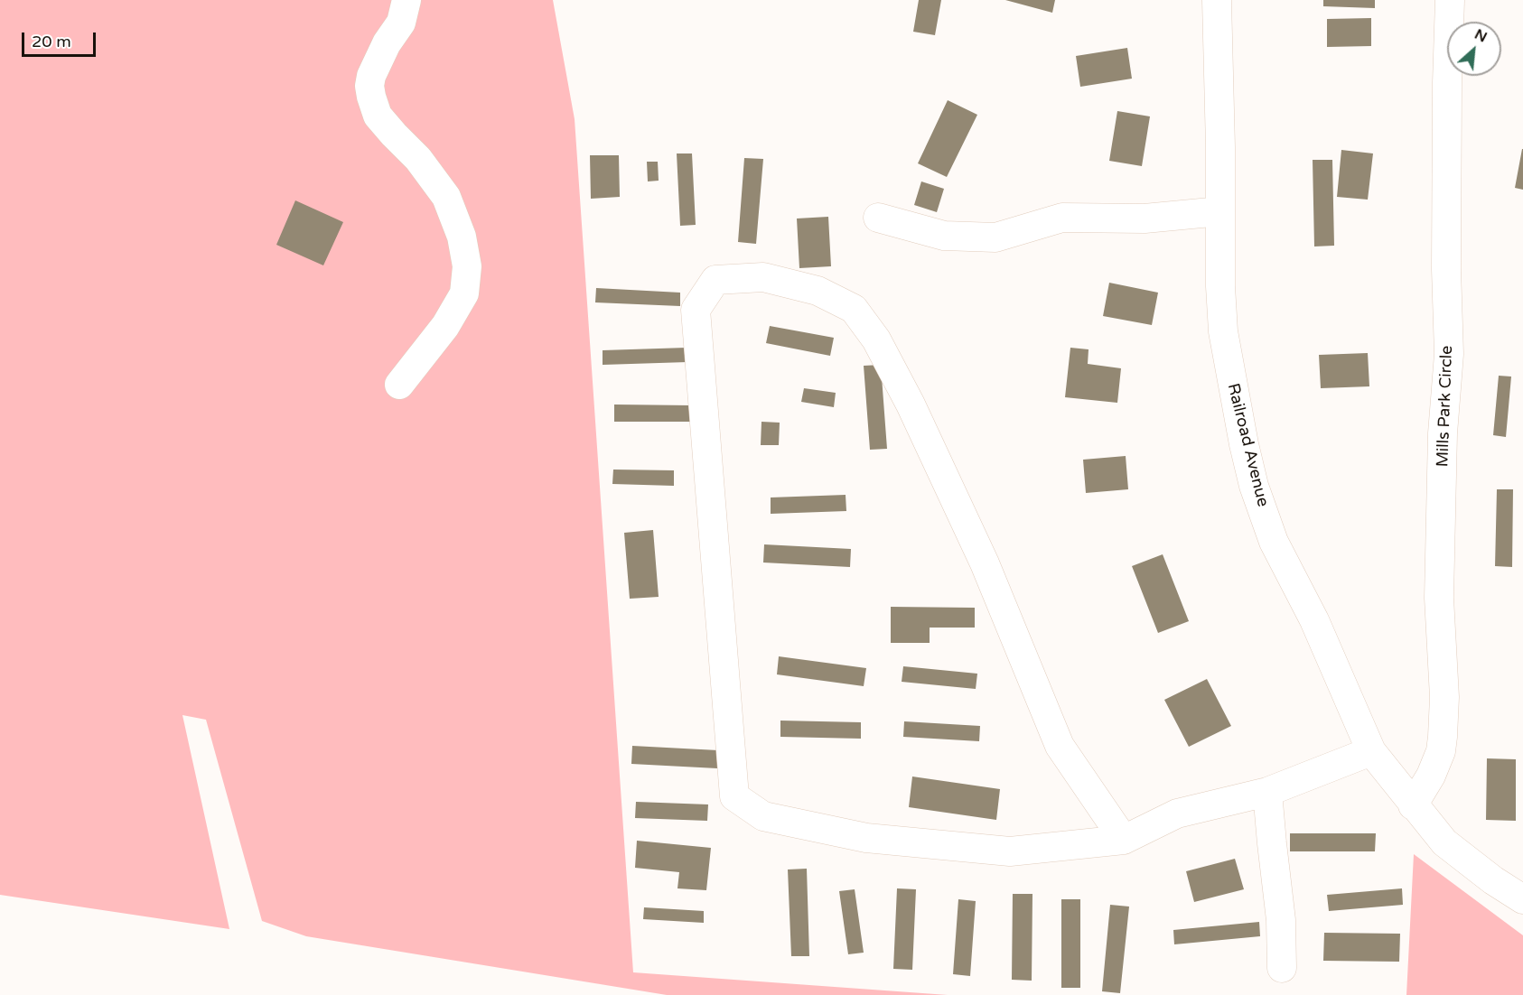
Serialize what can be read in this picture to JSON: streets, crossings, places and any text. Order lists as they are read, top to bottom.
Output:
{
  "streets": {
    "street": ["Mills Park Circle", "Railroad Avenue"]
  },
  "crossings": [
    ["Mills Park Circle", "Railroad Avenue"]
  ],
  "scale_bar": "20 m",
  "north": "top right"
}
